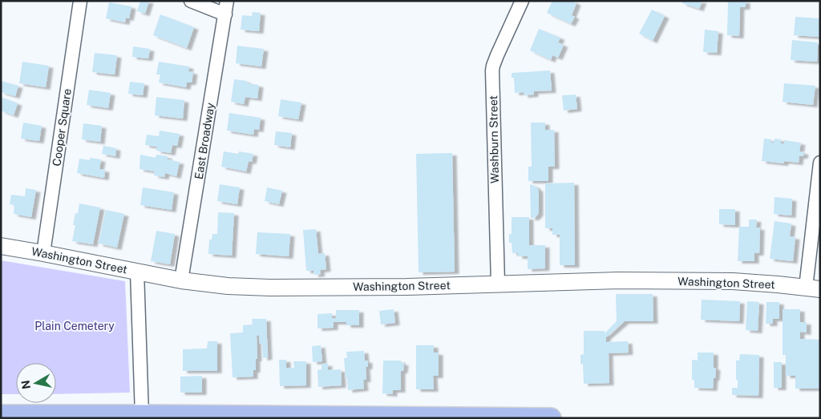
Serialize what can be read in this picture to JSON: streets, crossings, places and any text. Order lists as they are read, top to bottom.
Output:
{
  "streets": {
    "street": [
      "Cooper Square",
      "Washburn Street",
      "East Broadway",
      "Washington Street"
    ]
  },
  "crossings": [
    ["Cooper Square", "Washington Street"],
    ["Washburn Street", "Washington Street"],
    ["East Broadway", "Washington Street"]
  ],
  "parks": ["Plain Cemetery"],
  "north": "left"
}
